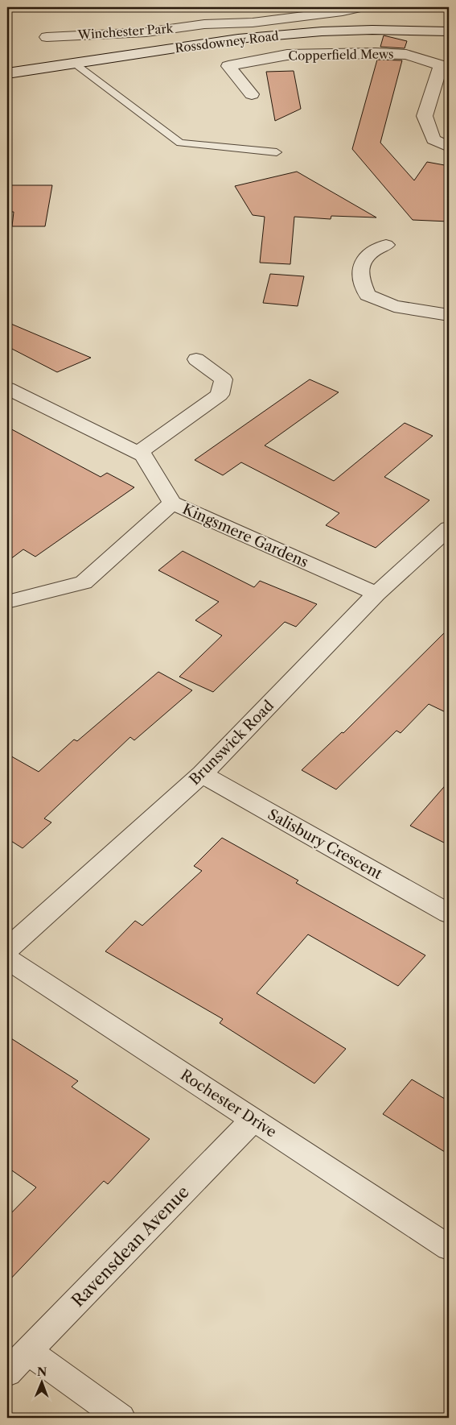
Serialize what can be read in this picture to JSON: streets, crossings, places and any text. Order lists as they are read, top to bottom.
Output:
{
  "streets": {
    "street": [
      "Winchester Park",
      "Rossdowney Road",
      "Copperfield Mews",
      "Kingsmere Gardens",
      "Brunswick Road",
      "Salisbury Crescent",
      "Rochester Drive",
      "Ravensdean Avenue"
    ]
  },
  "crossings": [
    ["Kingsmere Gardens", "Brunswick Road"],
    ["Brunswick Road", "Salisbury Crescent"],
    ["Rochester Drive", "Ravensdean Avenue"]
  ],
  "north": "top"
}
